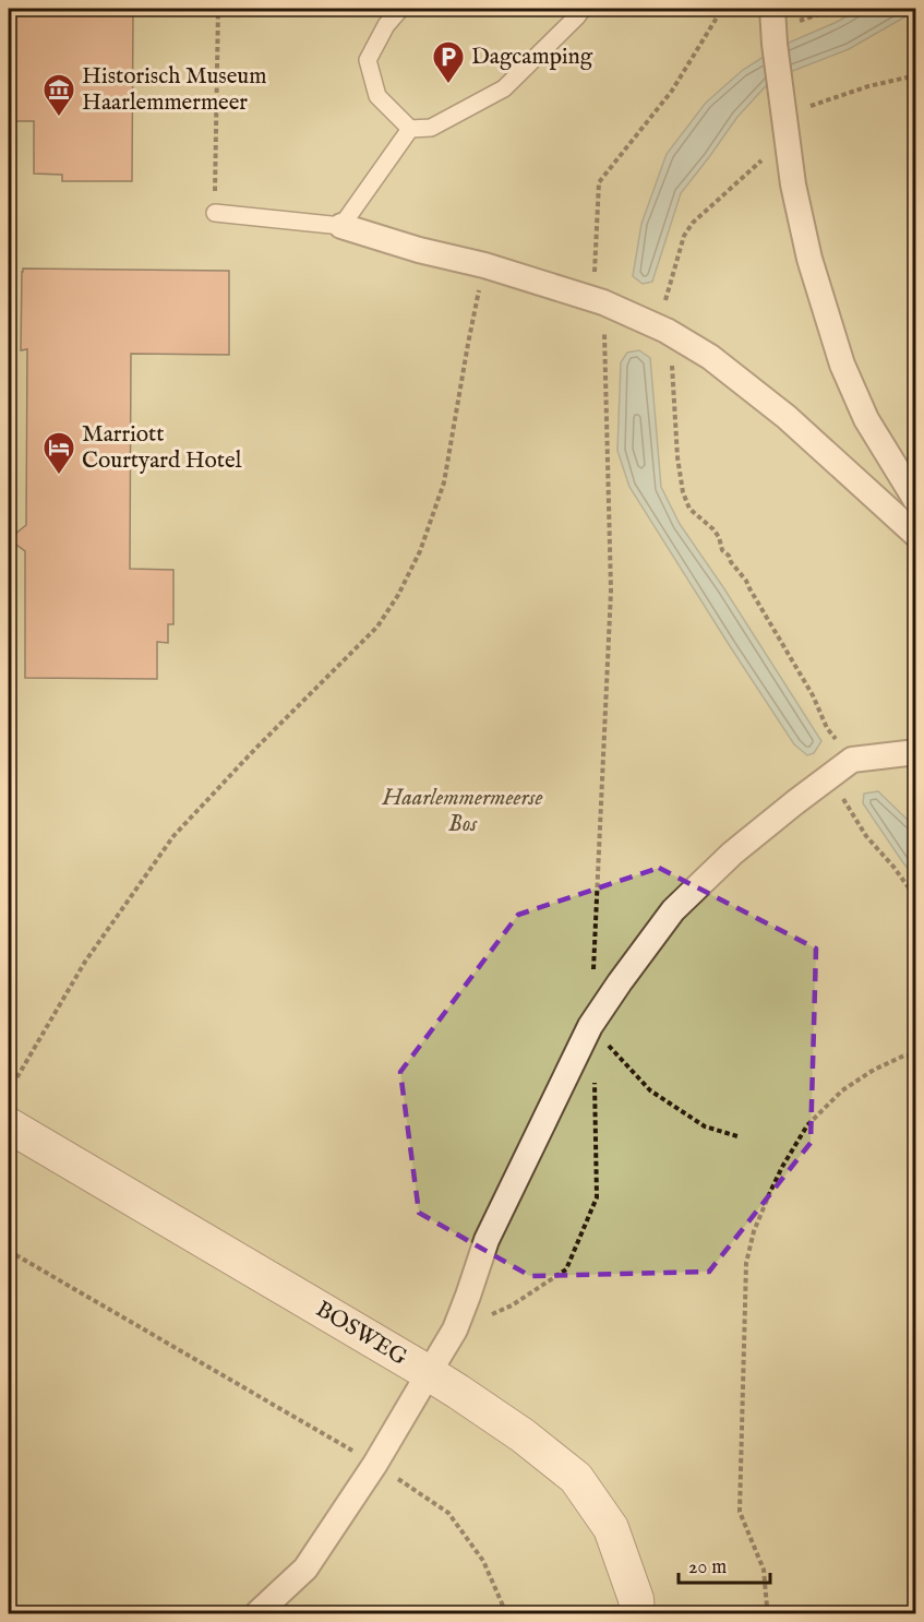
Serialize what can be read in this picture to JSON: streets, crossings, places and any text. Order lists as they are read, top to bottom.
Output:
{
  "streets": {
    "street": ["BOSWEG"]
  },
  "parks": ["Haarlemmermeerse Bos"],
  "places": {
    "parking": ["Dagcamping"],
    "museum": ["Historisch Museum Haarlemmermeer"],
    "hotel": ["Marriott Courtyard Hotel"]
  },
  "scale_bar": "20 m"
}
